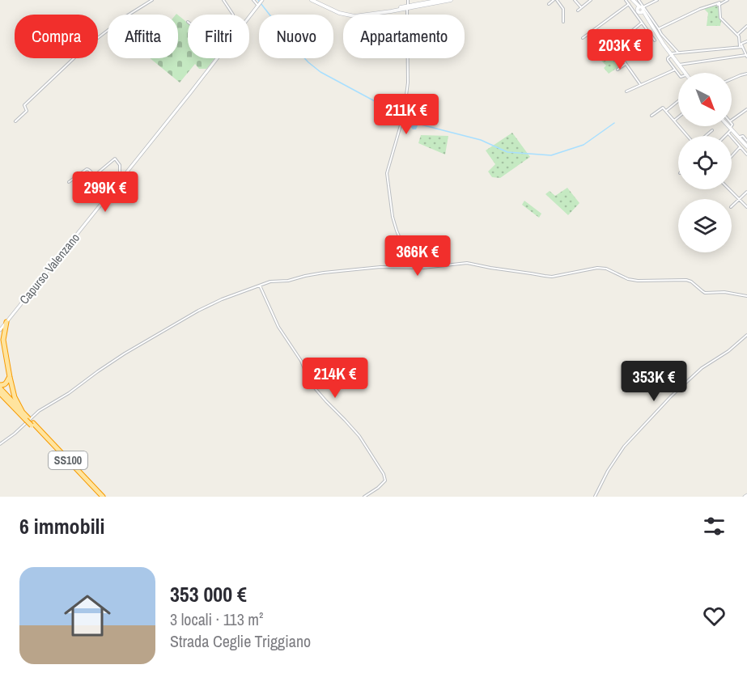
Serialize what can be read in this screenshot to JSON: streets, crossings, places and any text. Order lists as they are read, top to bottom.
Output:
{
  "streets": {
    "highway": ["SS100"],
    "street": ["Capurso Valenzano"]
  },
  "crossings": [
    ["Capurso Valenzano", "SS100"]
  ],
  "north": "bottom right",
  "page": {
    "chip": [
      "Compra",
      "Affitta",
      "Filtri",
      "Nuovo",
      "Appartamento"
    ],
    "price": [
      "203K €",
      "211K €",
      "299K €",
      "366K €",
      "214K €",
      "353K €"
    ],
    "heading": "6 immobili",
    "list": [
      {
        "name": "353 000 €",
        "note": "3 locali · 113 m² · Strada Ceglie Triggiano"
      }
    ]
  }
}
